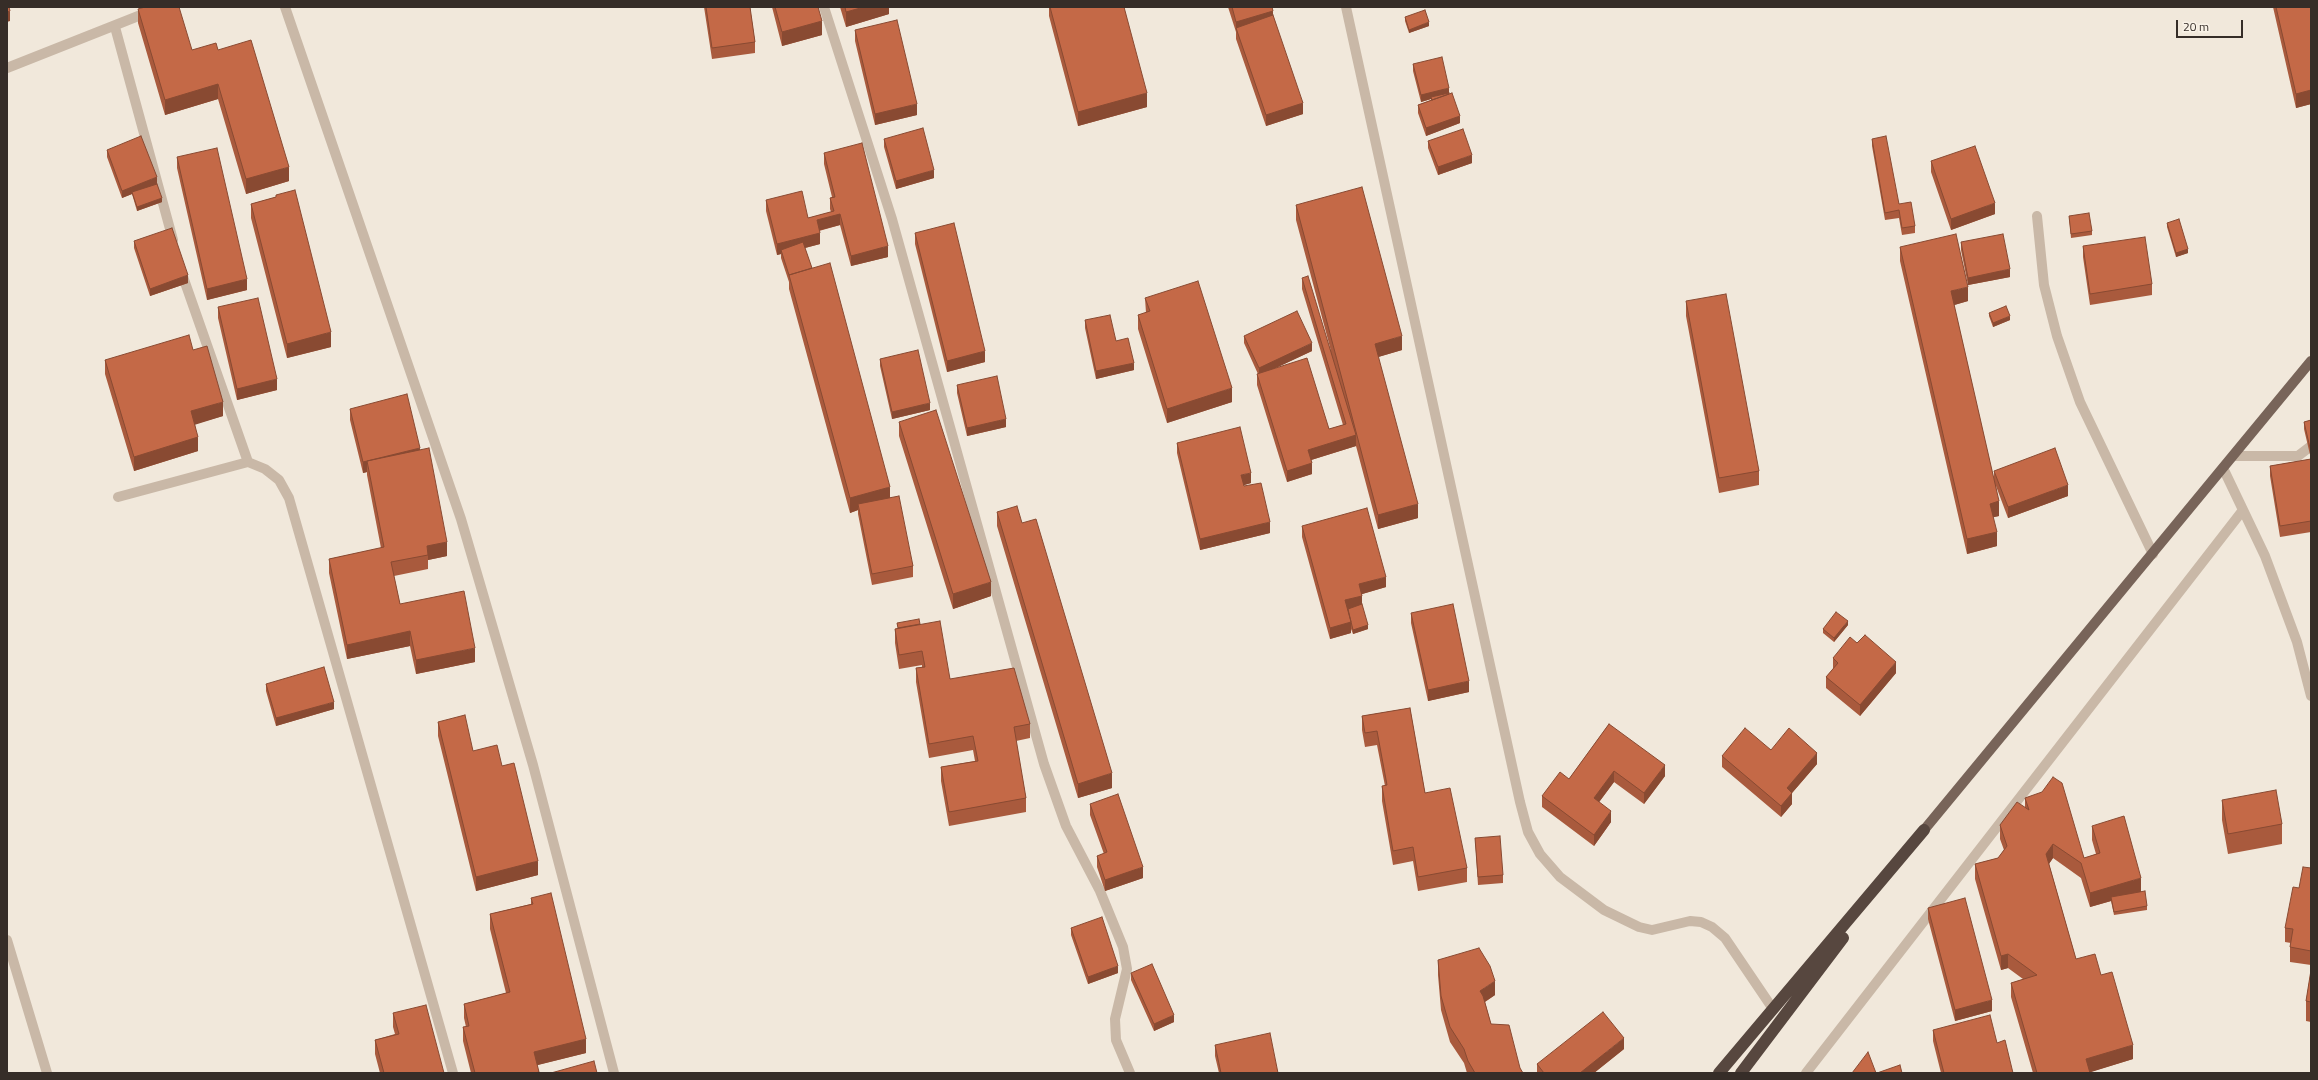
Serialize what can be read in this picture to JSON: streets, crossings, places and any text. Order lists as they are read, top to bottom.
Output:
{
  "scale_bar": "20 m"
}
